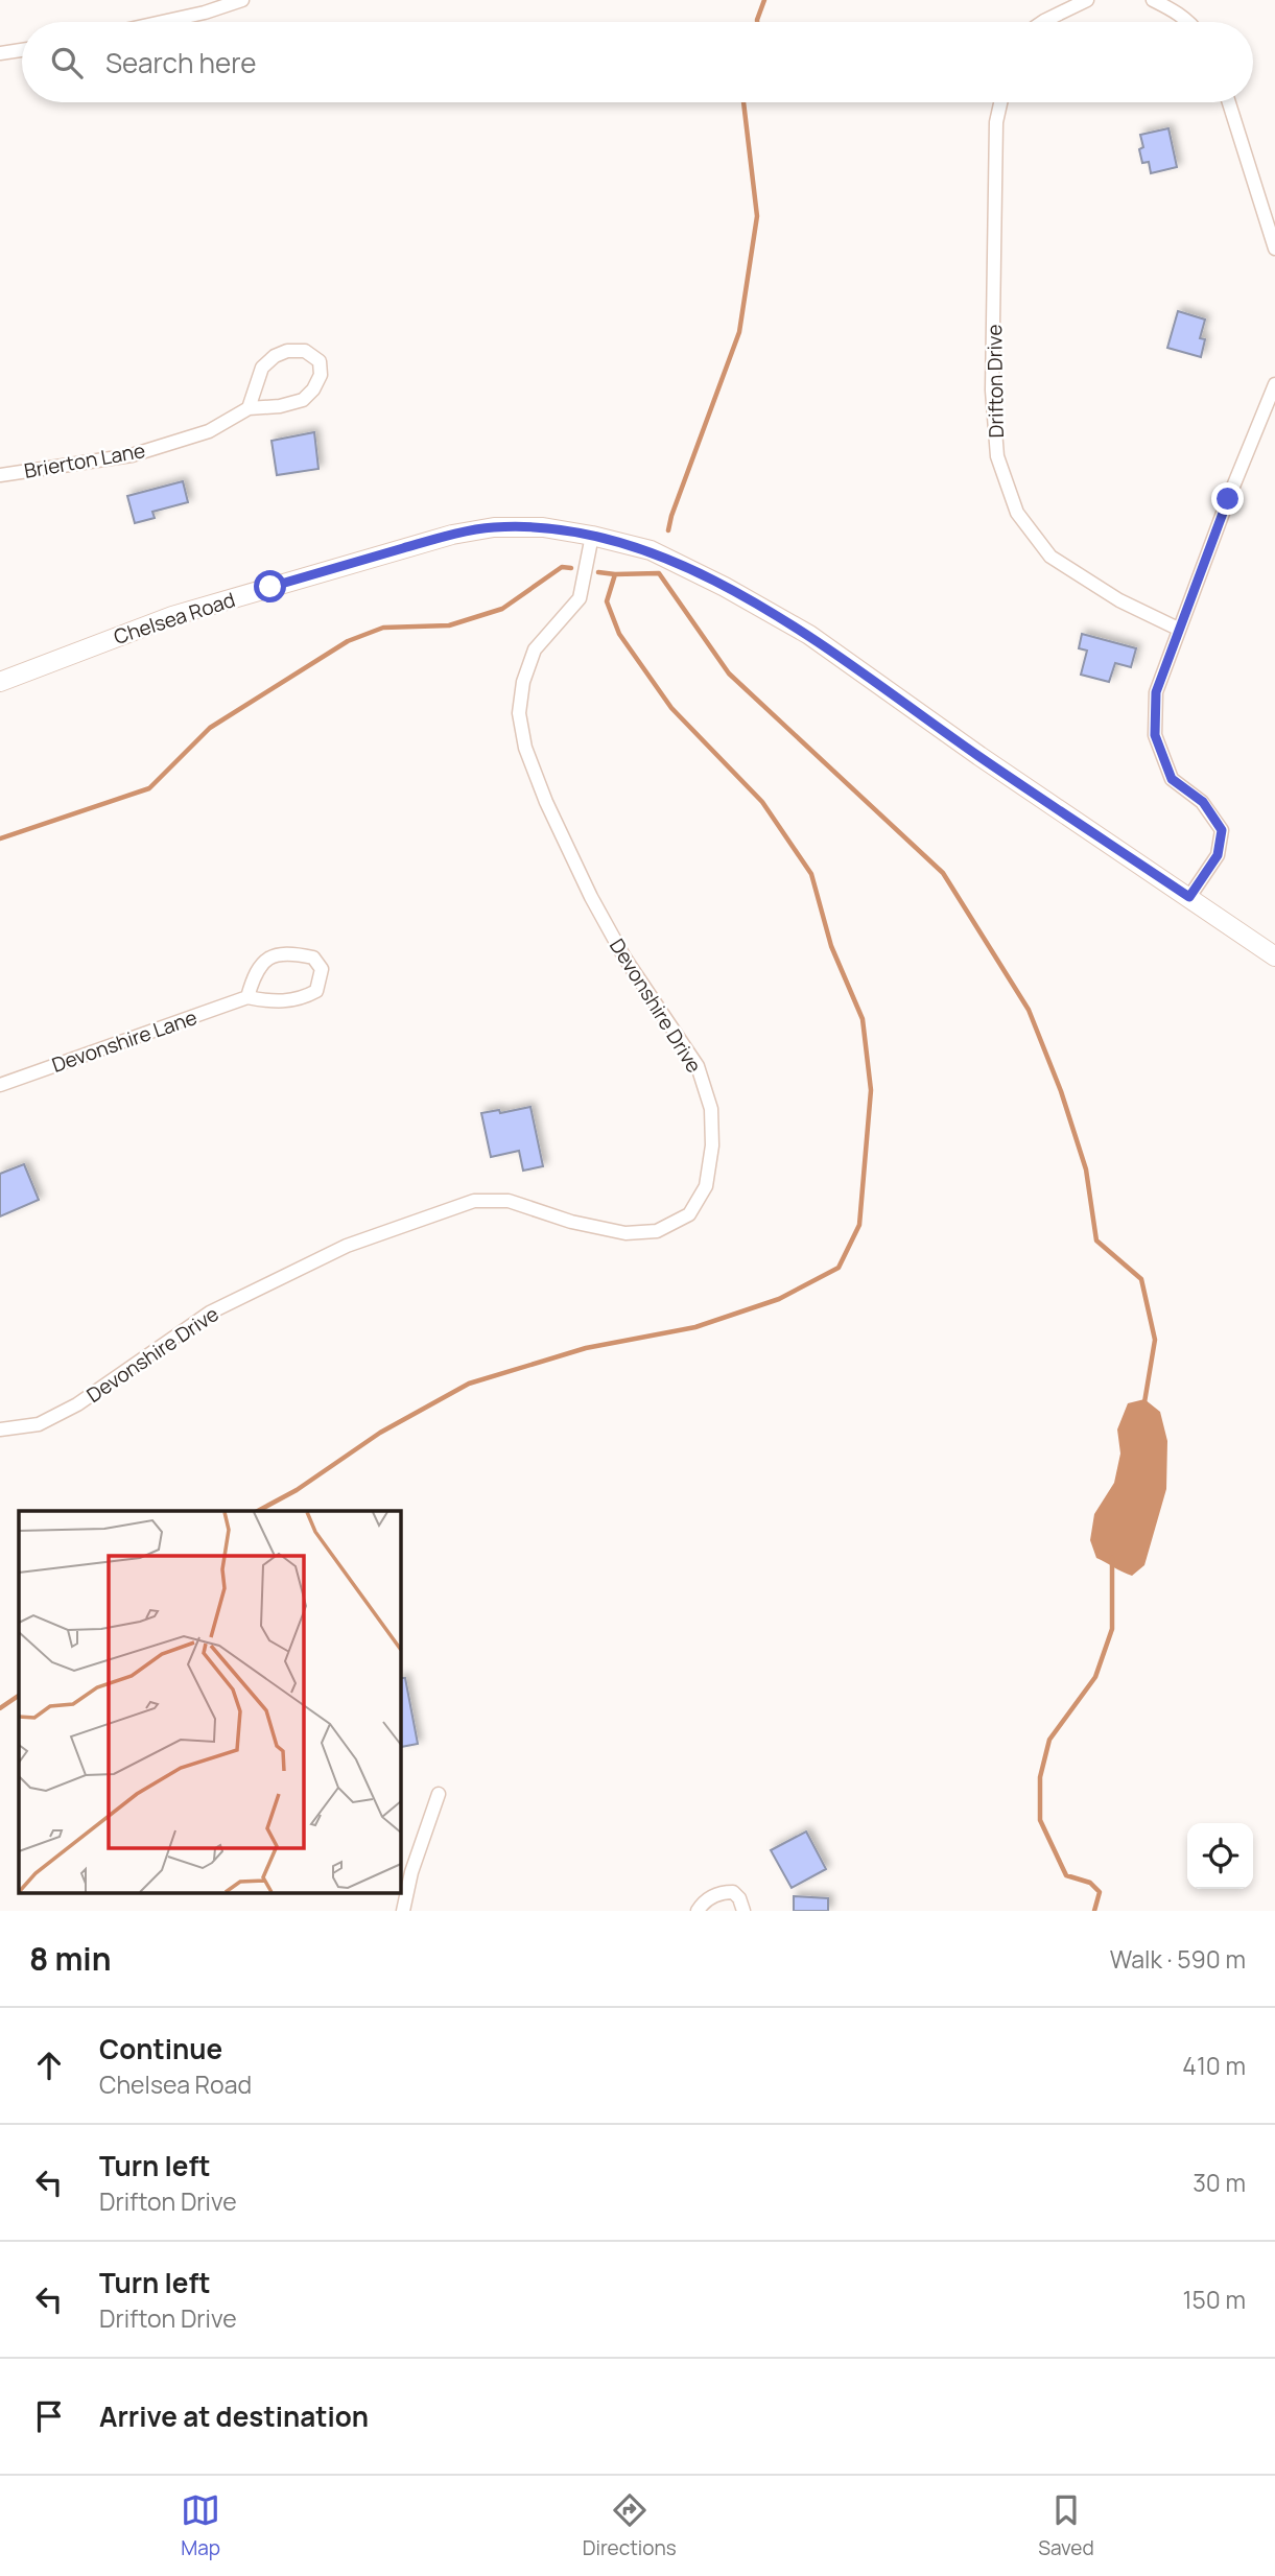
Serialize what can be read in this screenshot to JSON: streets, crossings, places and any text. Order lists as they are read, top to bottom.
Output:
{
  "streets": {
    "street": [
      "Drifton Drive",
      "Brierton Lane",
      "Chelsea Road",
      "Devonshire Drive",
      "Devonshire Lane"
    ]
  },
  "crossings": [
    ["Chelsea Road", "Devonshire Drive"]
  ],
  "page": {
    "search": "Search here",
    "heading": ["8 min", "Walk · 590 m"],
    "list": [
      ["Continue", "Chelsea Road", "410 m"],
      ["Turn left", "Drifton Drive", "30 m"],
      ["Turn left", "Drifton Drive", "150 m"],
      "Arrive at destination"
    ],
    "nav": ["Map", "Directions", "Saved"]
  }
}
